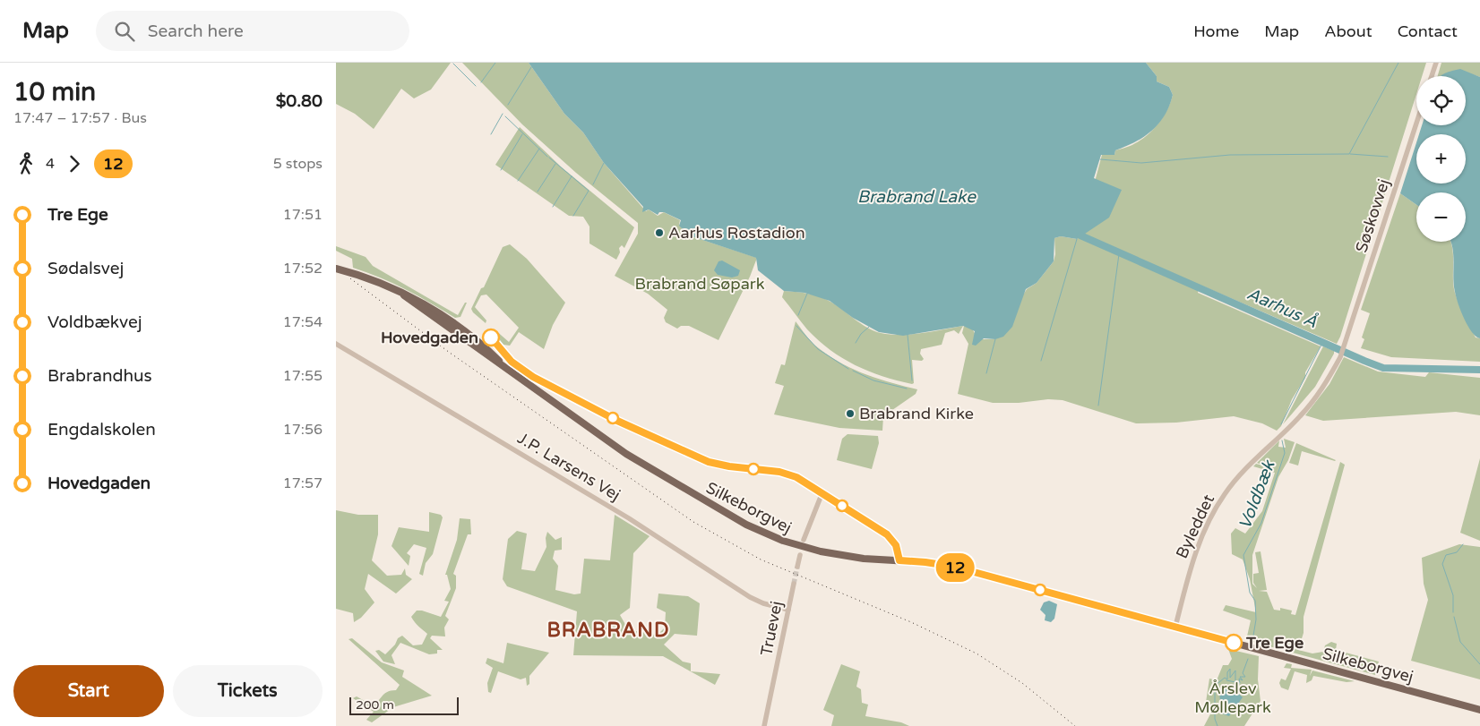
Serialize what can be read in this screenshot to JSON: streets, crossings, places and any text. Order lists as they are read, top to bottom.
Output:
{
  "streets": {
    "main road": ["Silkeborgvej"],
    "street": [
      "Søskovvej",
      "J.P. Larsens Vej",
      "Byleddet",
      "Truevej"
    ]
  },
  "crossings": [
    ["Søskovvej", "Byleddet"],
    ["J.P. Larsens Vej", "Truevej"],
    ["Silkeborgvej", "Byleddet"]
  ],
  "districts": ["BRABRAND"],
  "water": ["Brabrand Lake", "Aarhus Å", "Voldbæk"],
  "parks": ["Brabrand Søpark", "Årslev Møllepark"],
  "places": [
    "Aarhus Rostadion",
    "Hovedgaden",
    "Brabrand Kirke",
    "Tre Ege"
  ],
  "lines": ["bus line 12"],
  "scale_bar": "200 m",
  "page": {
    "header": "Map",
    "search": "Search here",
    "nav": [
      "Home",
      "Map",
      "About",
      "Contact"
    ],
    "heading": ["10 min", "17:47 – 17:57 · Bus", "$0.80"],
    "on_map": "12",
    "map_buttons": ["+", "−"],
    "legs": ["4", "12", "5 stops"],
    "list": [
      {
        "name": "Tre Ege",
        "value": "17:51"
      },
      {
        "name": "Sødalsvej",
        "value": "17:52"
      },
      {
        "name": "Voldbækvej",
        "value": "17:54"
      },
      {
        "name": "Brabrandhus",
        "value": "17:55"
      },
      {
        "name": "Engdalskolen",
        "value": "17:56"
      },
      {
        "name": "Hovedgaden",
        "value": "17:57"
      }
    ],
    "buttons": ["Start", "Tickets"],
    "scale": "200 m"
  }
}
